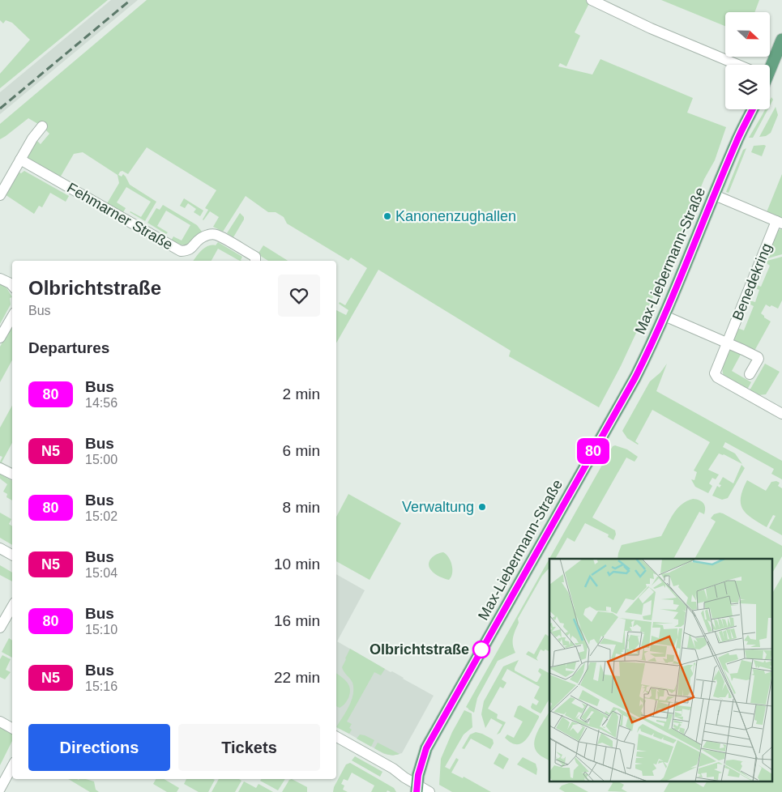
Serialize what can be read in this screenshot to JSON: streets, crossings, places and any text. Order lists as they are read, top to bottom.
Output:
{
  "streets": {
    "main road": ["Max-Liebermann-Straße"],
    "street": ["Fehmarner Straße", "Benedekring"]
  },
  "crossings": [
    ["Max-Liebermann-Straße", "Benedekring"]
  ],
  "places": ["Kanonenzughallen", "Verwaltung", "Olbrichtstraße"],
  "lines": ["bus line 80"],
  "north": "right",
  "page": {
    "on_map": "80",
    "heading": [
      ["Olbrichtstraße", "Bus"],
      "Departures"
    ],
    "list": [
      {
        "mark": "80",
        "name": "Bus",
        "note": "14:56",
        "value": "2 min"
      },
      {
        "mark": "N5",
        "name": "Bus",
        "note": "15:00",
        "value": "6 min"
      },
      {
        "mark": "80",
        "name": "Bus",
        "note": "15:02",
        "value": "8 min"
      },
      {
        "mark": "N5",
        "name": "Bus",
        "note": "15:04",
        "value": "10 min"
      },
      {
        "mark": "80",
        "name": "Bus",
        "note": "15:10",
        "value": "16 min"
      },
      {
        "mark": "N5",
        "name": "Bus",
        "note": "15:16",
        "value": "22 min"
      }
    ],
    "buttons": ["Directions", "Tickets"]
  }
}
